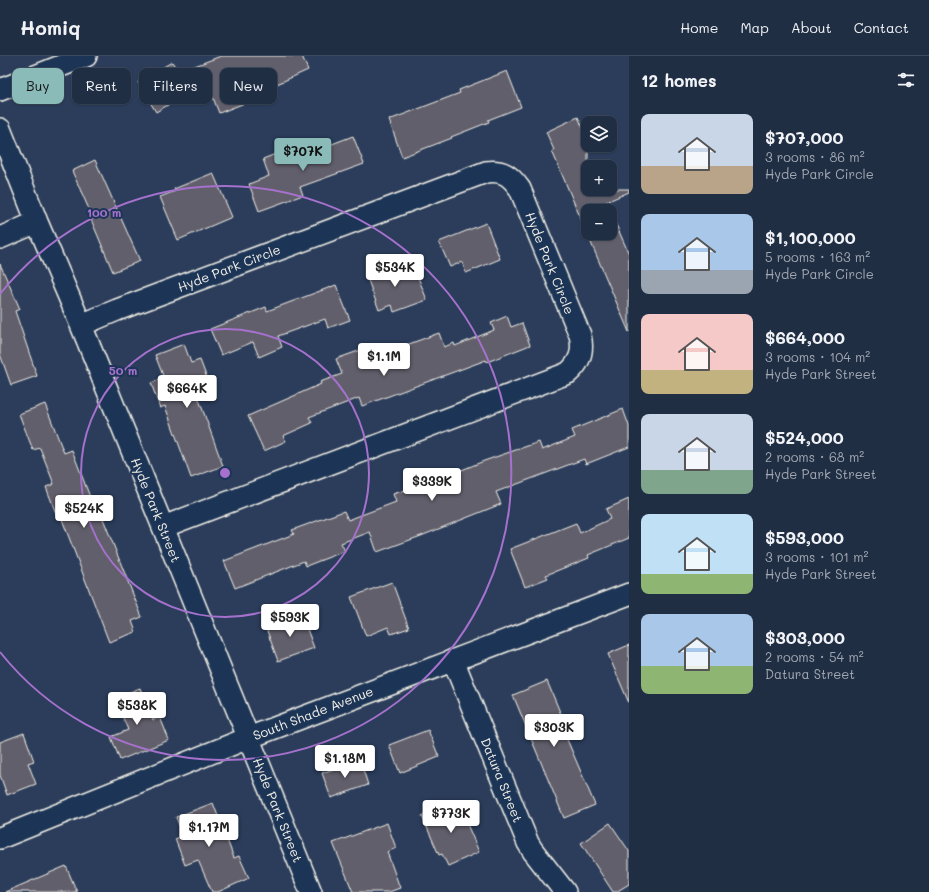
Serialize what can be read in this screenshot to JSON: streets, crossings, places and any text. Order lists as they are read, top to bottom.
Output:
{
  "streets": {
    "street": [
      "Hyde Park Circle",
      "Hyde Park Street",
      "South Shade Avenue",
      "Datura Street"
    ]
  },
  "crossings": [
    ["Hyde Park Circle", "Hyde Park Street"],
    ["Hyde Park Street", "South Shade Avenue"],
    ["South Shade Avenue", "Datura Street"]
  ],
  "page": {
    "header": "Homiq",
    "nav": [
      "Home",
      "Map",
      "About",
      "Contact"
    ],
    "heading": "12 homes",
    "chip": [
      "Buy",
      "Rent",
      "Filters",
      "New"
    ],
    "list": [
      {
        "name": "$707,000",
        "note": "3 rooms · 86 m² · Hyde Park Circle"
      },
      {
        "name": "$1,100,000",
        "note": "5 rooms · 163 m² · Hyde Park Circle"
      },
      {
        "name": "$664,000",
        "note": "3 rooms · 104 m² · Hyde Park Street"
      },
      {
        "name": "$524,000",
        "note": "2 rooms · 68 m² · Hyde Park Street"
      },
      {
        "name": "$593,000",
        "note": "3 rooms · 101 m² · Hyde Park Street"
      },
      {
        "name": "$303,000",
        "note": "2 rooms · 54 m² · Datura Street"
      }
    ],
    "map_buttons": ["+", "−"],
    "price": [
      "$707K",
      "$534K",
      "$1.1M",
      "$664K",
      "$339K",
      "$524K",
      "$593K",
      "$538K",
      "$303K",
      "$1.18M",
      "$773K",
      "$1.17M"
    ]
  },
  "rings": ["100 m", "50 m"]
}
